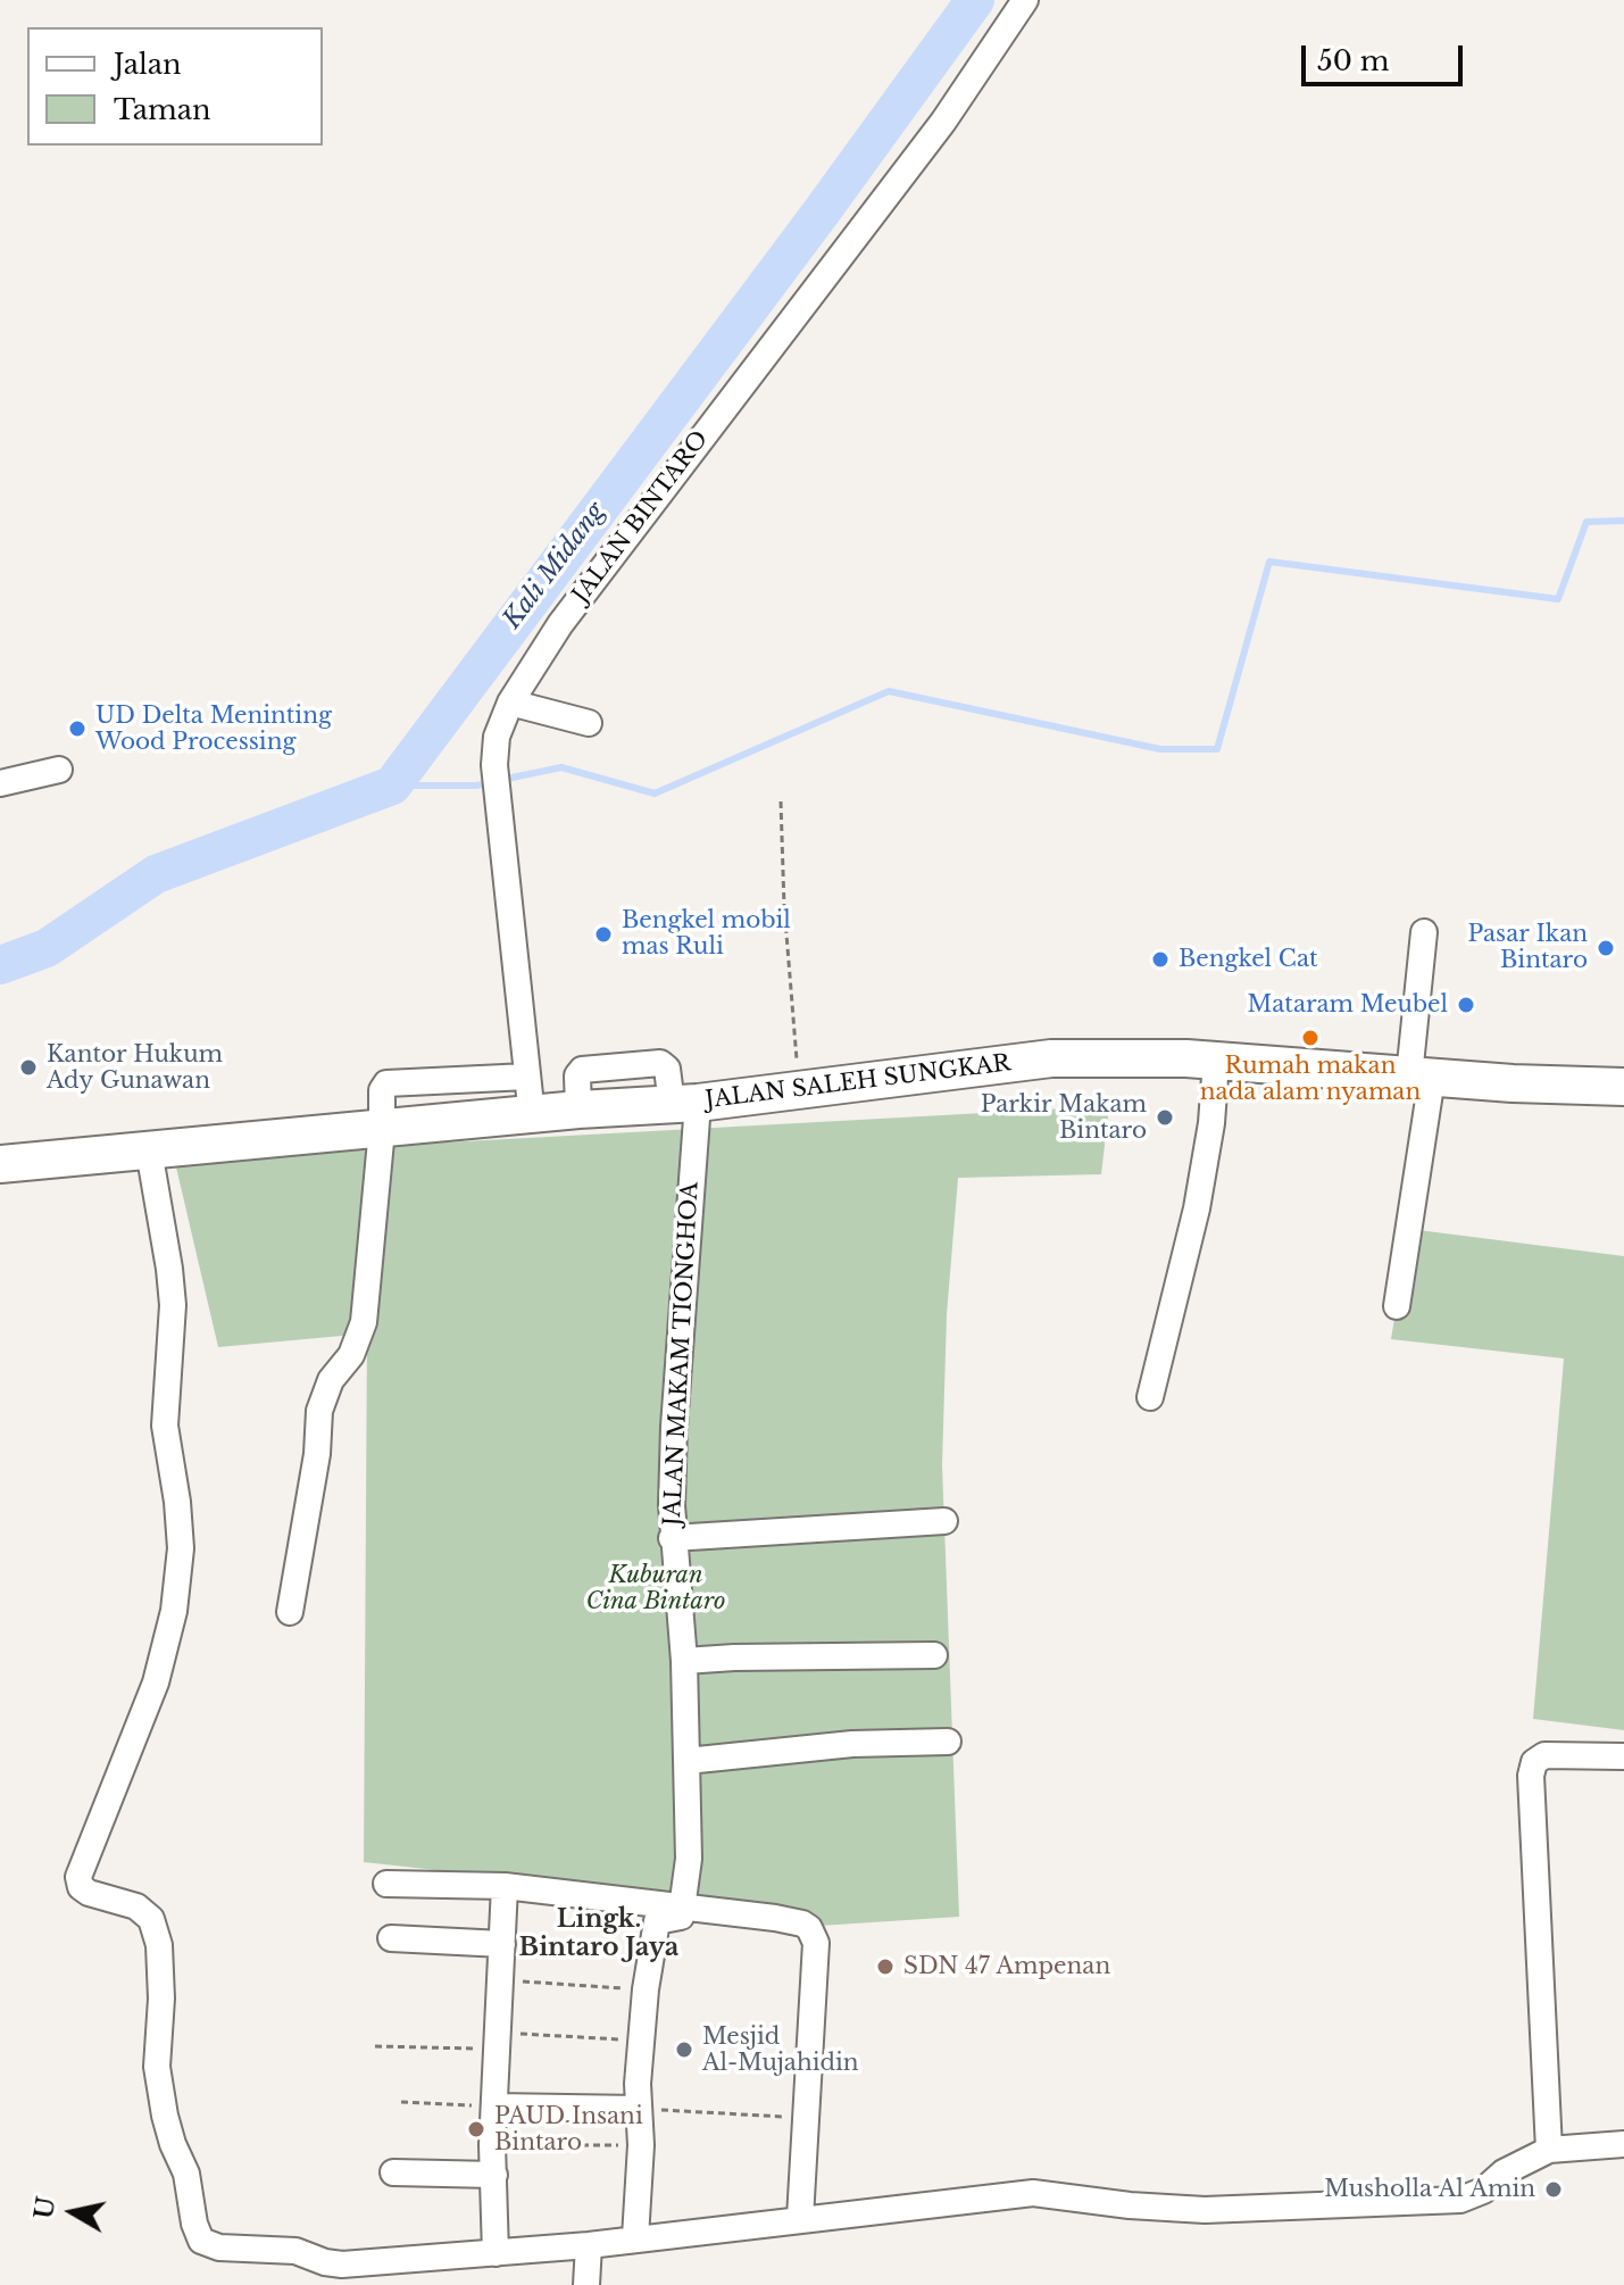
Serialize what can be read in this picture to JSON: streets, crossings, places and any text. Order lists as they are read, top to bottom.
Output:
{
  "streets": {
    "highway": ["JALAN SALEH SUNGKAR"],
    "street": ["JALAN BINTARO", "JALAN MAKAM TIONGHOA"]
  },
  "crossings": [
    ["JALAN BINTARO", "JALAN SALEH SUNGKAR"],
    ["JALAN SALEH SUNGKAR", "JALAN MAKAM TIONGHOA"]
  ],
  "districts": ["Lingk. Bintaro Jaya"],
  "water": ["Kali Midang"],
  "parks": ["Kuburan Cina Bintaro"],
  "places": [
    "UD Delta Meninting Wood Processing",
    "Bengkel mobil mas Ruli",
    "Pasar Ikan Bintaro",
    "Bengkel Cat",
    "Mataram Meubel",
    "Rumah makan nada alam nyaman",
    "Kantor Hukum Ady Gunawan",
    "Parkir Makam Bintaro",
    "SDN 47 Ampenan",
    "Mesjid Al-Mujahidin",
    "PAUD Insani Bintaro",
    "Musholla Al Amin"
  ],
  "legend": ["Jalan", "Taman"],
  "scale_bar": "50 m",
  "north": "left"
}
